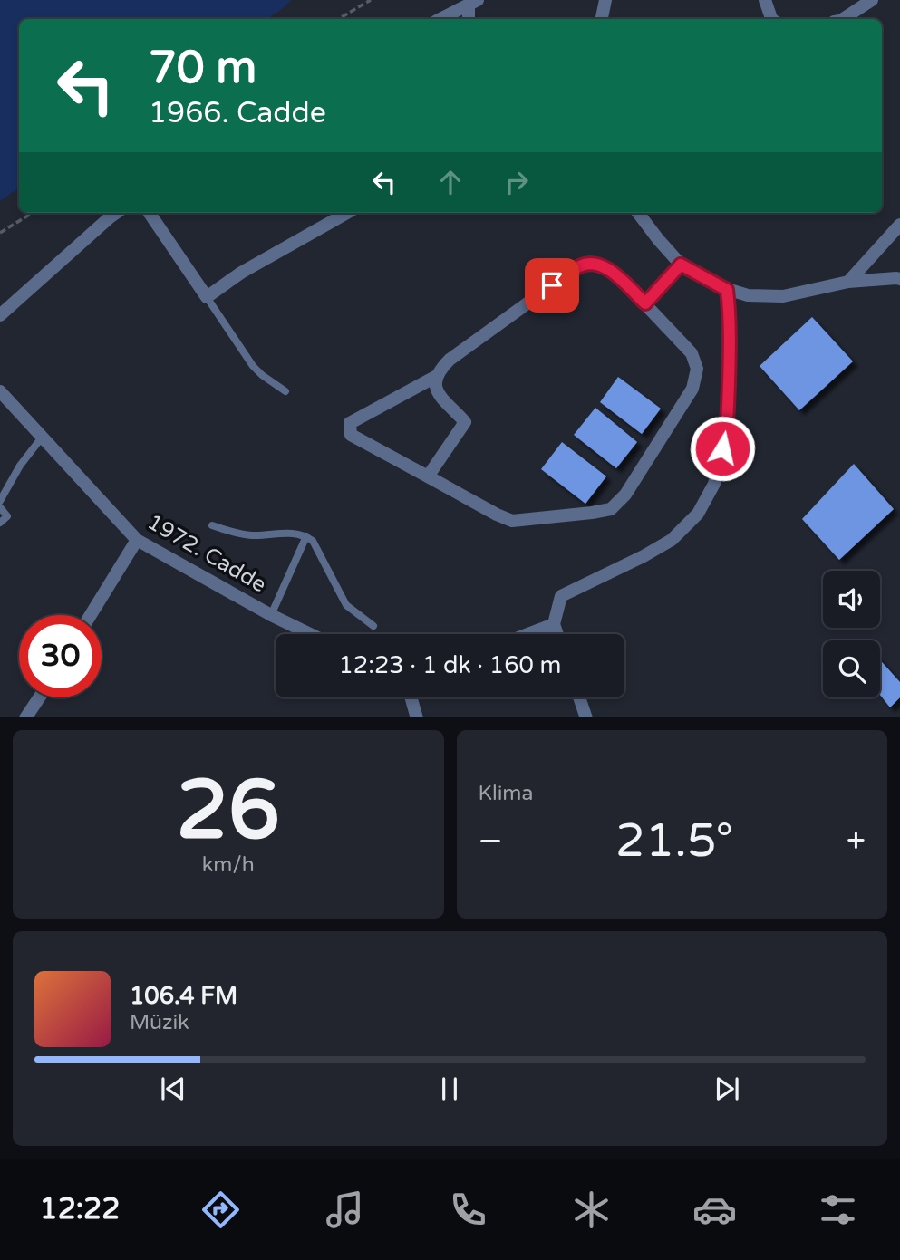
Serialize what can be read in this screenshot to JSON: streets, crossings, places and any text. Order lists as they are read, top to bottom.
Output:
{
  "streets": {
    "street": ["1972. Cadde"]
  },
  "page": {
    "turn": ["70 m", "1966. Cadde"],
    "limit": "30",
    "trip": "12:23 · 1 dk · 160 m",
    "tile": [
      ["26", "km/h"],
      "Klima"
    ],
    "heat": ["−", "21.5°", "+"],
    "song": ["106.4 FM", "Müzik"],
    "tabs": "12:22"
  }
}
